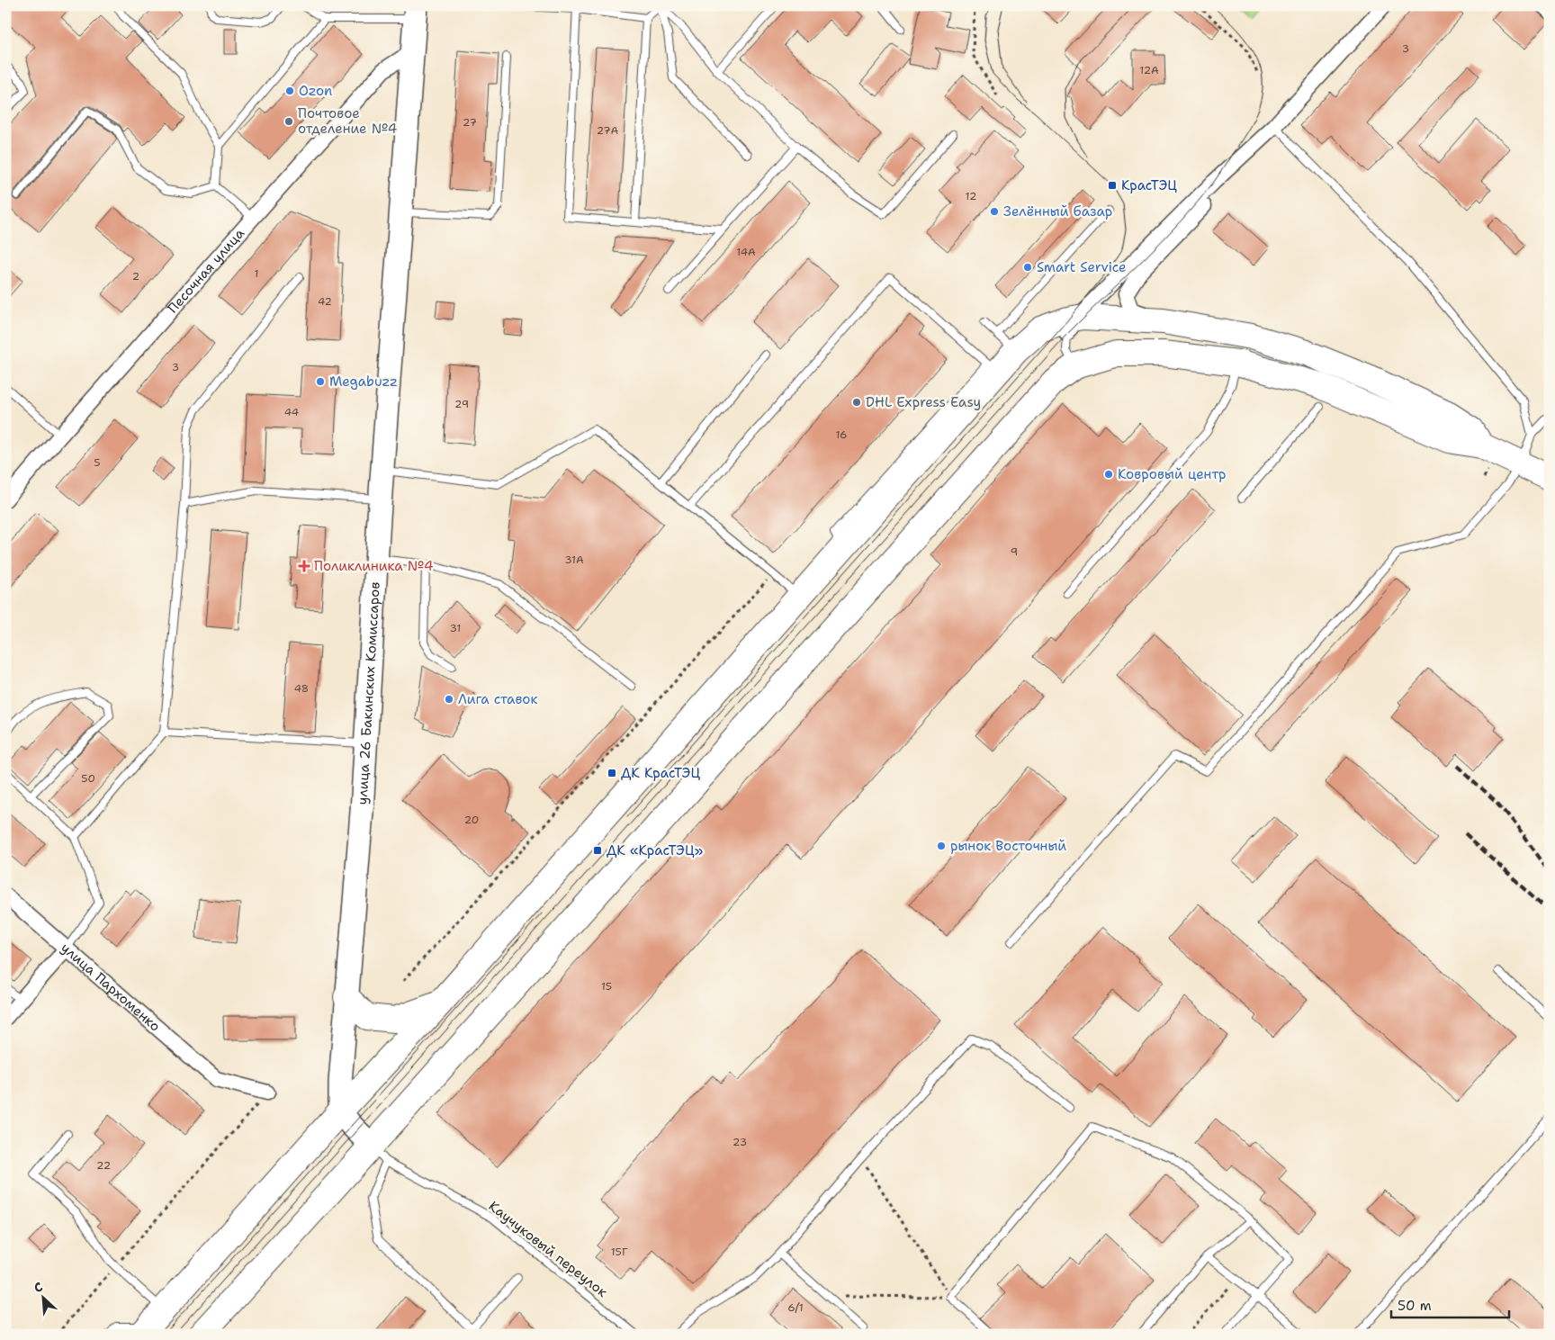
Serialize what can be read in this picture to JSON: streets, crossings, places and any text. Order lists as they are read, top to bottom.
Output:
{
  "streets": {
    "main road": ["улица 26 Бакинских Комиссаров"],
    "street": ["Песочная улица", "улица Пархоменко"],
    "lane": ["Каучуковый переулок"]
  },
  "crossings": [
    ["Песочная улица", "улица 26 Бакинских Комиссаров"]
  ],
  "places": {
    "other": [
      "Ozon",
      "Почтовое отделение №4",
      "Зелённый базар",
      "Smart Service",
      "Megabuzz",
      "DHL Express Easy",
      "Ковровый центр",
      "Лига ставок",
      "рынок Восточный"
    ],
    "transit": ["КрасТЭЦ", "ДК КрасТЭЦ", "ДК «КрасТЭЦ»"],
    "health": ["Поликлиника №4"]
  },
  "house_numbers": [
    "3",
    "12А",
    "27",
    "27А",
    "12",
    "14А",
    "1",
    "2",
    "42",
    "3",
    "29",
    "44",
    "16",
    "5",
    "9",
    "31А",
    "31",
    "48",
    "50",
    "20",
    "15",
    "23",
    "22",
    "15Г",
    "6/1"
  ],
  "scale_bar": "50 m",
  "north": "top left"
}
